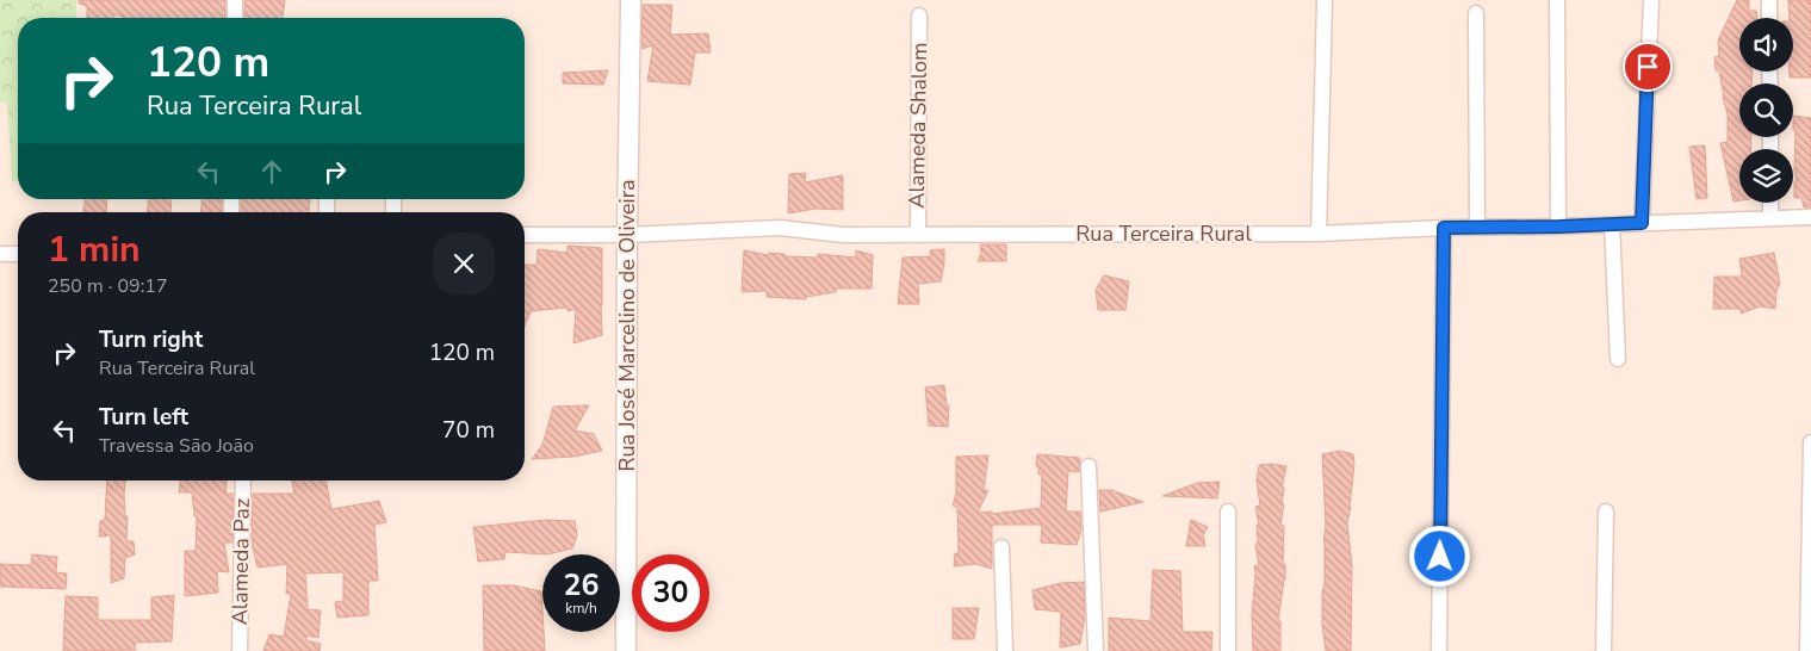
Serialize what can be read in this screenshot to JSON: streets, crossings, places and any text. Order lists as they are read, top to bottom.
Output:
{
  "streets": {
    "street": [
      "Alameda Shalom",
      "Rua Terceira Rural",
      "Rua José Marcelino de Oliveira",
      "Alameda Paz"
    ]
  },
  "crossings": [
    ["Alameda Shalom", "Rua Terceira Rural"],
    ["Rua Terceira Rural", "Rua José Marcelino de Oliveira"]
  ],
  "page": {
    "turn": ["120 m", "Rua Terceira Rural"],
    "heading": ["1 min", "250 m · 09:17"],
    "list": [
      {
        "name": "Turn right",
        "note": "Rua Terceira Rural",
        "value": "120 m"
      },
      {
        "name": "Turn left",
        "note": "Travessa São João",
        "value": "70 m"
      }
    ],
    "speed": "26 km/h",
    "limit": "30"
  }
}
